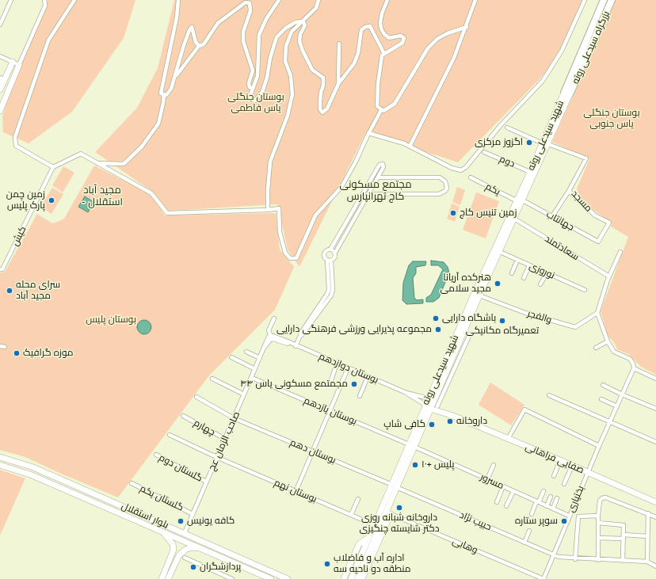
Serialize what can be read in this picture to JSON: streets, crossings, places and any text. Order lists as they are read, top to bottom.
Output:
{
  "streets": {
    "highway": ["بزرگراه سیدعلی روته"],
    "main road": ["شهید سیدعلی روته", "صفایی فراهانی", "بلوار استقلال"],
    "street": [
      "دوم",
      "یکم",
      "مسجد",
      "جهانتاب",
      "کیش",
      "سعادتمند",
      "نوروزی",
      "والفجر",
      "بوستان دوازدهم",
      "بوستان یازدهم",
      "چهارم",
      "صاحب الزمان عج",
      "بوستان دهم",
      "گلستان دوم",
      "مسرور",
      "بوستان نهم",
      "گلستان یکم",
      "بختیاری",
      "حبیب نژاد",
      "وهابی"
    ]
  },
  "crossings": [
    ["بزرگراه سیدعلی روته", "شهید سیدعلی روته"],
    ["شهید سیدعلی روته", "دوم"],
    ["شهید سیدعلی روته", "یکم"],
    ["شهید سیدعلی روته", "مسجد"],
    ["شهید سیدعلی روته", "جهانتاب"],
    ["شهید سیدعلی روته", "سعادتمند"],
    ["شهید سیدعلی روته", "نوروزی"],
    ["شهید سیدعلی روته", "والفجر"],
    ["شهید سیدعلی روته", "بوستان دوازدهم"],
    ["شهید سیدعلی روته", "بوستان یازدهم"],
    ["شهید سیدعلی روته", "بوستان دهم"],
    ["شهید سیدعلی روته", "صفایی فراهانی"],
    ["شهید سیدعلی روته", "مسرور"],
    ["شهید سیدعلی روته", "بوستان نهم"],
    ["شهید سیدعلی روته", "حبیب نژاد"],
    ["شهید سیدعلی روته", "وهابی"],
    ["مسجد", "جهانتاب"],
    ["بوستان دوازدهم", "صاحب الزمان عج"],
    ["بوستان دوازدهم", "صفایی فراهانی"],
    ["بوستان یازدهم", "صاحب الزمان عج"],
    ["بوستان یازدهم", "مسرور"],
    ["چهارم", "صاحب الزمان عج"],
    ["صاحب الزمان عج", "بوستان دهم"],
    ["صاحب الزمان عج", "گلستان دوم"],
    ["صاحب الزمان عج", "بوستان نهم"],
    ["صاحب الزمان عج", "گلستان یکم"],
    ["صاحب الزمان عج", "بلوار استقلال"],
    ["بوستان دهم", "حبیب نژاد"],
    ["صفایی فراهانی", "بختیاری"],
    ["مسرور", "بختیاری"],
    ["بختیاری", "حبیب نژاد"],
    ["بختیاری", "وهابی"]
  ],
  "districts": ["مجتمع مسکونی کاج تهرانپارس", "مجید آباد - استقلال"],
  "parks": ["بوستان جنگلی یاس فاطمی", "بوستان جنگلی یاس جنوبی", "بوستان پلیس"],
  "places": [
    "اگزوز مرکزی",
    "زمین چمن پارک پلیس",
    "زمین تنیس کاج",
    "هنرکده آریانا مجید سلامی",
    "سرای محله مجید آباد",
    "باشگاه دارایی",
    "تعمیرگاه مکانیکی",
    "مجموعه پذیرایی ورزشی فرهنگی دارایی",
    "موزه گرافیک",
    "مجمتمع مسکونی یاس ۴۴",
    "داروخانه",
    "کافی شاپ",
    "پلیس +۱۰",
    "داروخانه شبانه روزی دکتر شایسته چنگیزی",
    "کافه یونیس",
    "سوپر ستاره",
    "اداره آب و فاضلاب منطقه دو ناحیه سه",
    "پردازشگران"
  ]
}
